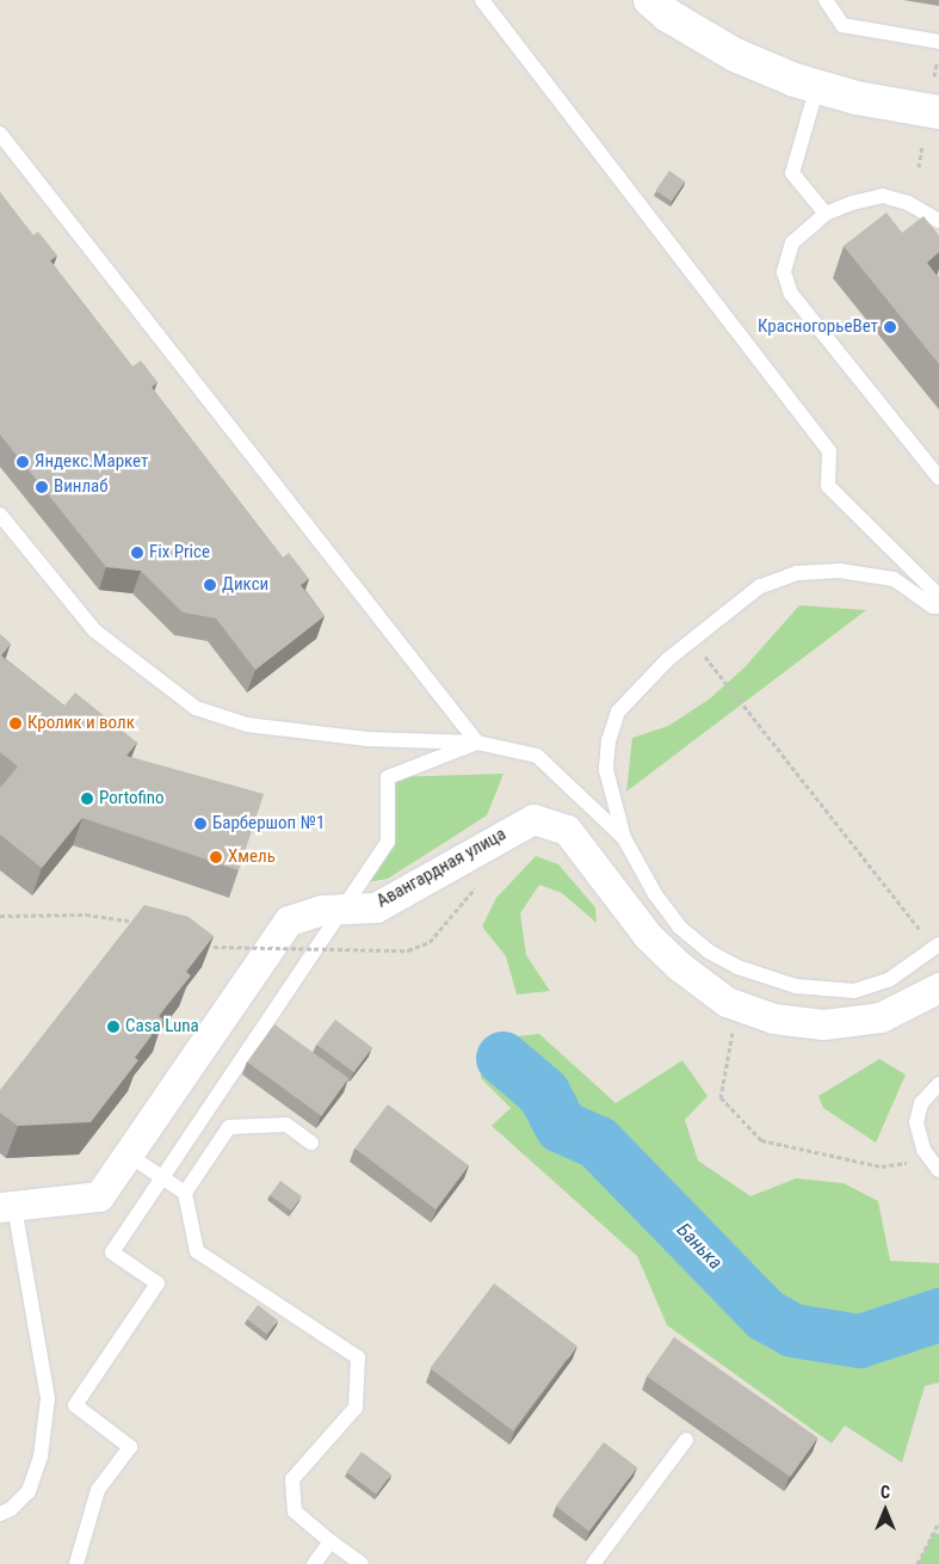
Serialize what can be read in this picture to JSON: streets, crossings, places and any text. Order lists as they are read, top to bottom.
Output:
{
  "streets": {
    "street": ["Авангардная улица"]
  },
  "water": ["Банька"],
  "places": [
    "КрасногорьеВет",
    "Яндекс.Маркет",
    "Винлаб",
    "Fix Price",
    "Дикси",
    "Кролик и волк",
    "Portofino",
    "Барбершоп №1",
    "Хмель",
    "Casa Luna"
  ],
  "north": "top"
}
